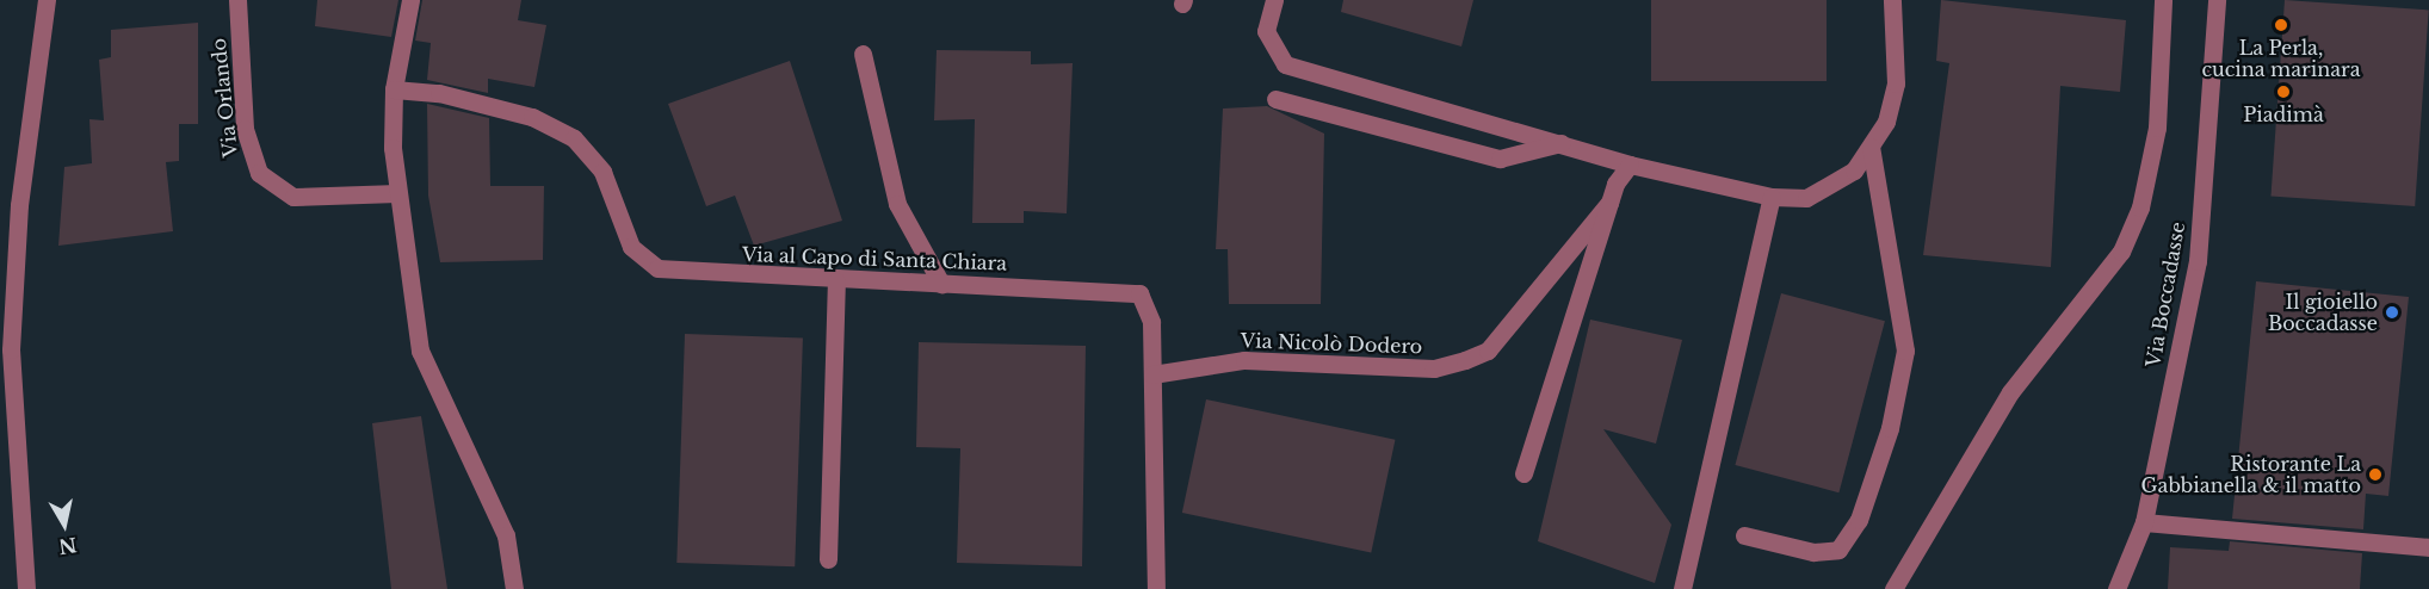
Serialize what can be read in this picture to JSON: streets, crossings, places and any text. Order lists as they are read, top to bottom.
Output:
{
  "streets": {
    "street": [
      "Via Orlando",
      "Via al Capo di Santa Chiara",
      "Via Boccadasse",
      "Via Nicolò Dodero"
    ]
  },
  "crossings": [
    ["Via al Capo di Santa Chiara", "Via Nicolò Dodero"]
  ],
  "places": [
    "La Perla, cucina marinara",
    "Piadimà",
    "Il gioiello Boccadasse",
    "Ristorante La Gabbianella & il matto"
  ],
  "north": "bottom"
}
